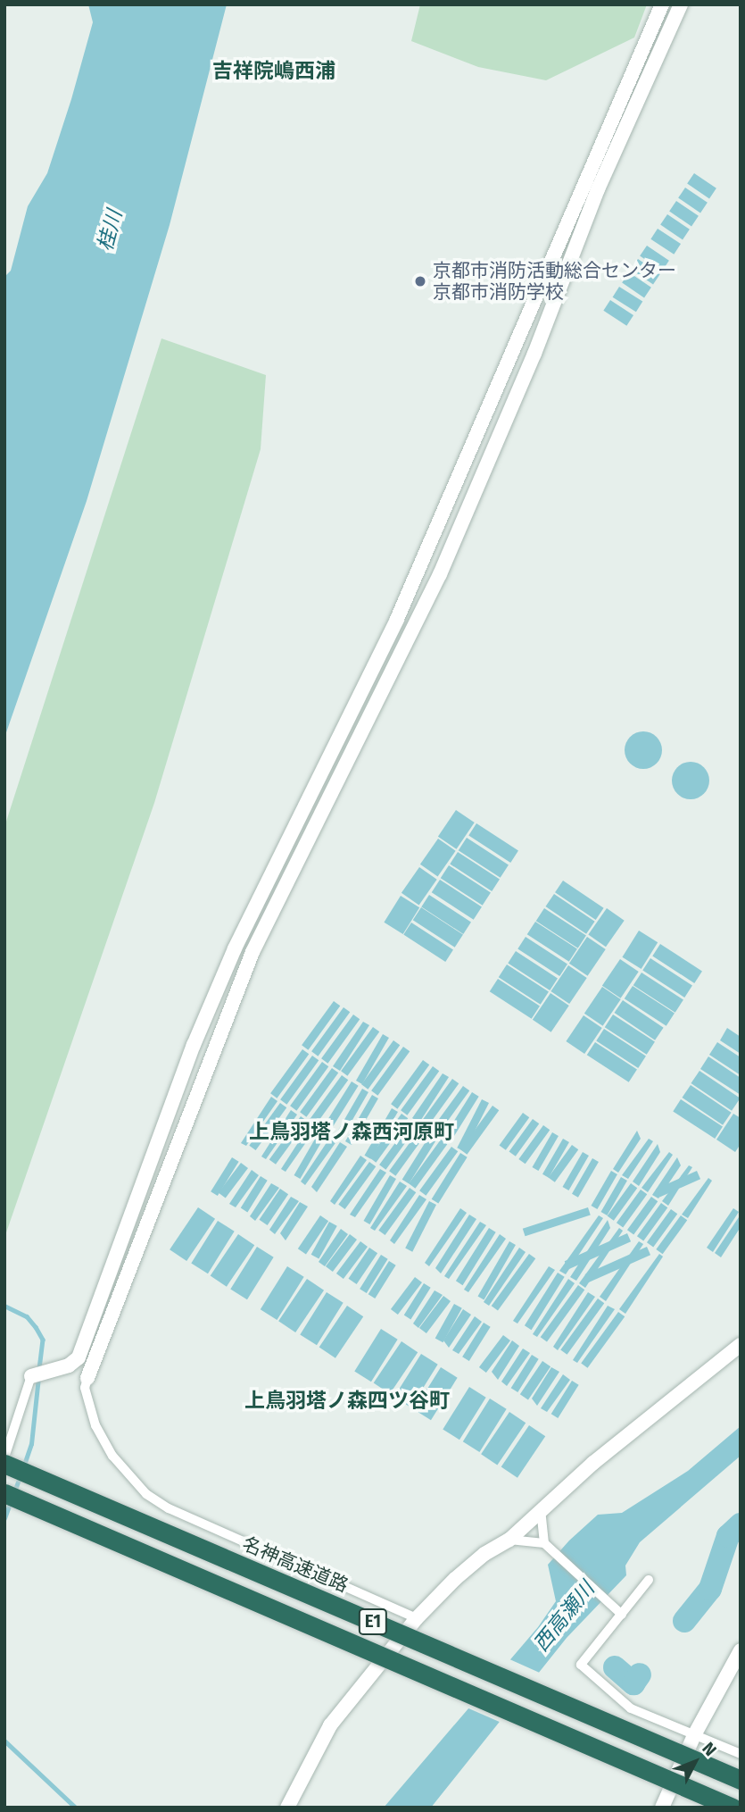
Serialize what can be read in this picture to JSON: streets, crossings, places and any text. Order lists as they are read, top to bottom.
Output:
{
  "streets": {
    "highway": ["名神高速道路", "E1"]
  },
  "districts": ["吉祥院嶋西浦", "上鳥羽塔ノ森西河原町", "上鳥羽塔ノ森四ツ谷町"],
  "water": ["桂川", "西高瀬川"],
  "places": ["京都市消防活動総合センター 京都市消防学校"],
  "north": "top right"
}
